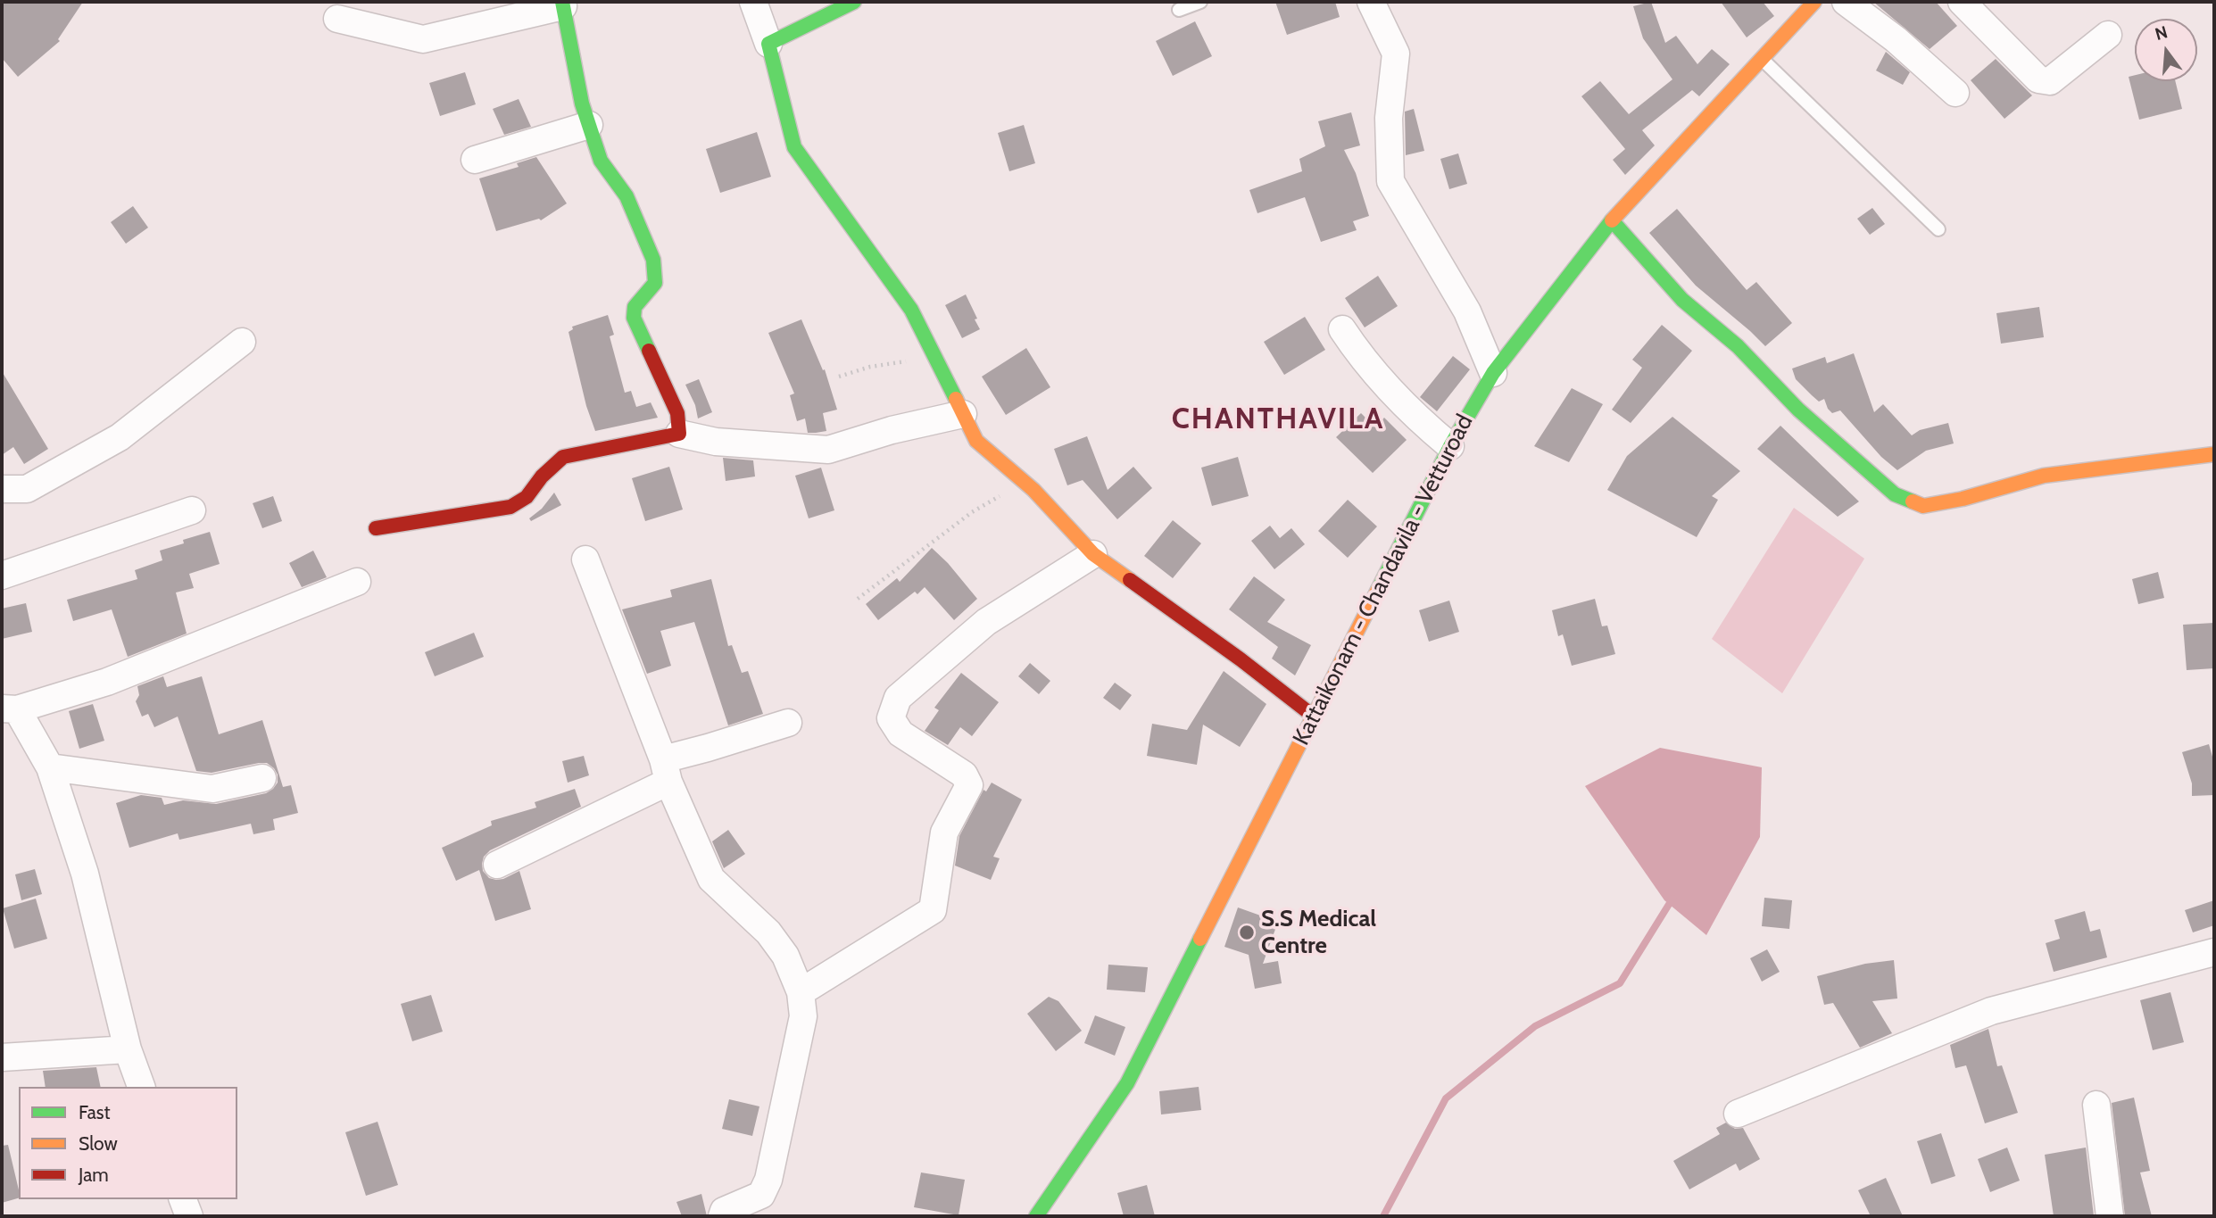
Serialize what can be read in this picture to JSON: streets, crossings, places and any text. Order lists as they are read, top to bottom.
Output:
{
  "streets": {
    "street": ["Kattaikonam - Chandavila - Vetturoad"]
  },
  "districts": ["CHANTHAVILA"],
  "places": ["S.S Medical Centre"],
  "legend": ["Fast", "Slow", "Jam"],
  "north": "top"
}
